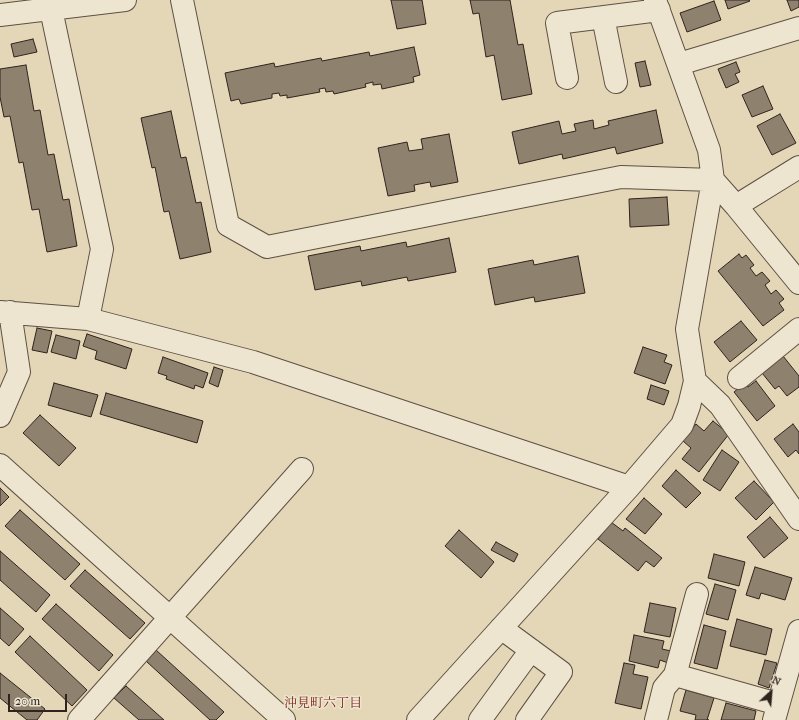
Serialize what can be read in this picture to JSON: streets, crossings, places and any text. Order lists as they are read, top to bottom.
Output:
{
  "districts": ["沖見町六丁目"],
  "scale_bar": "20 m",
  "north": "top right"
}
